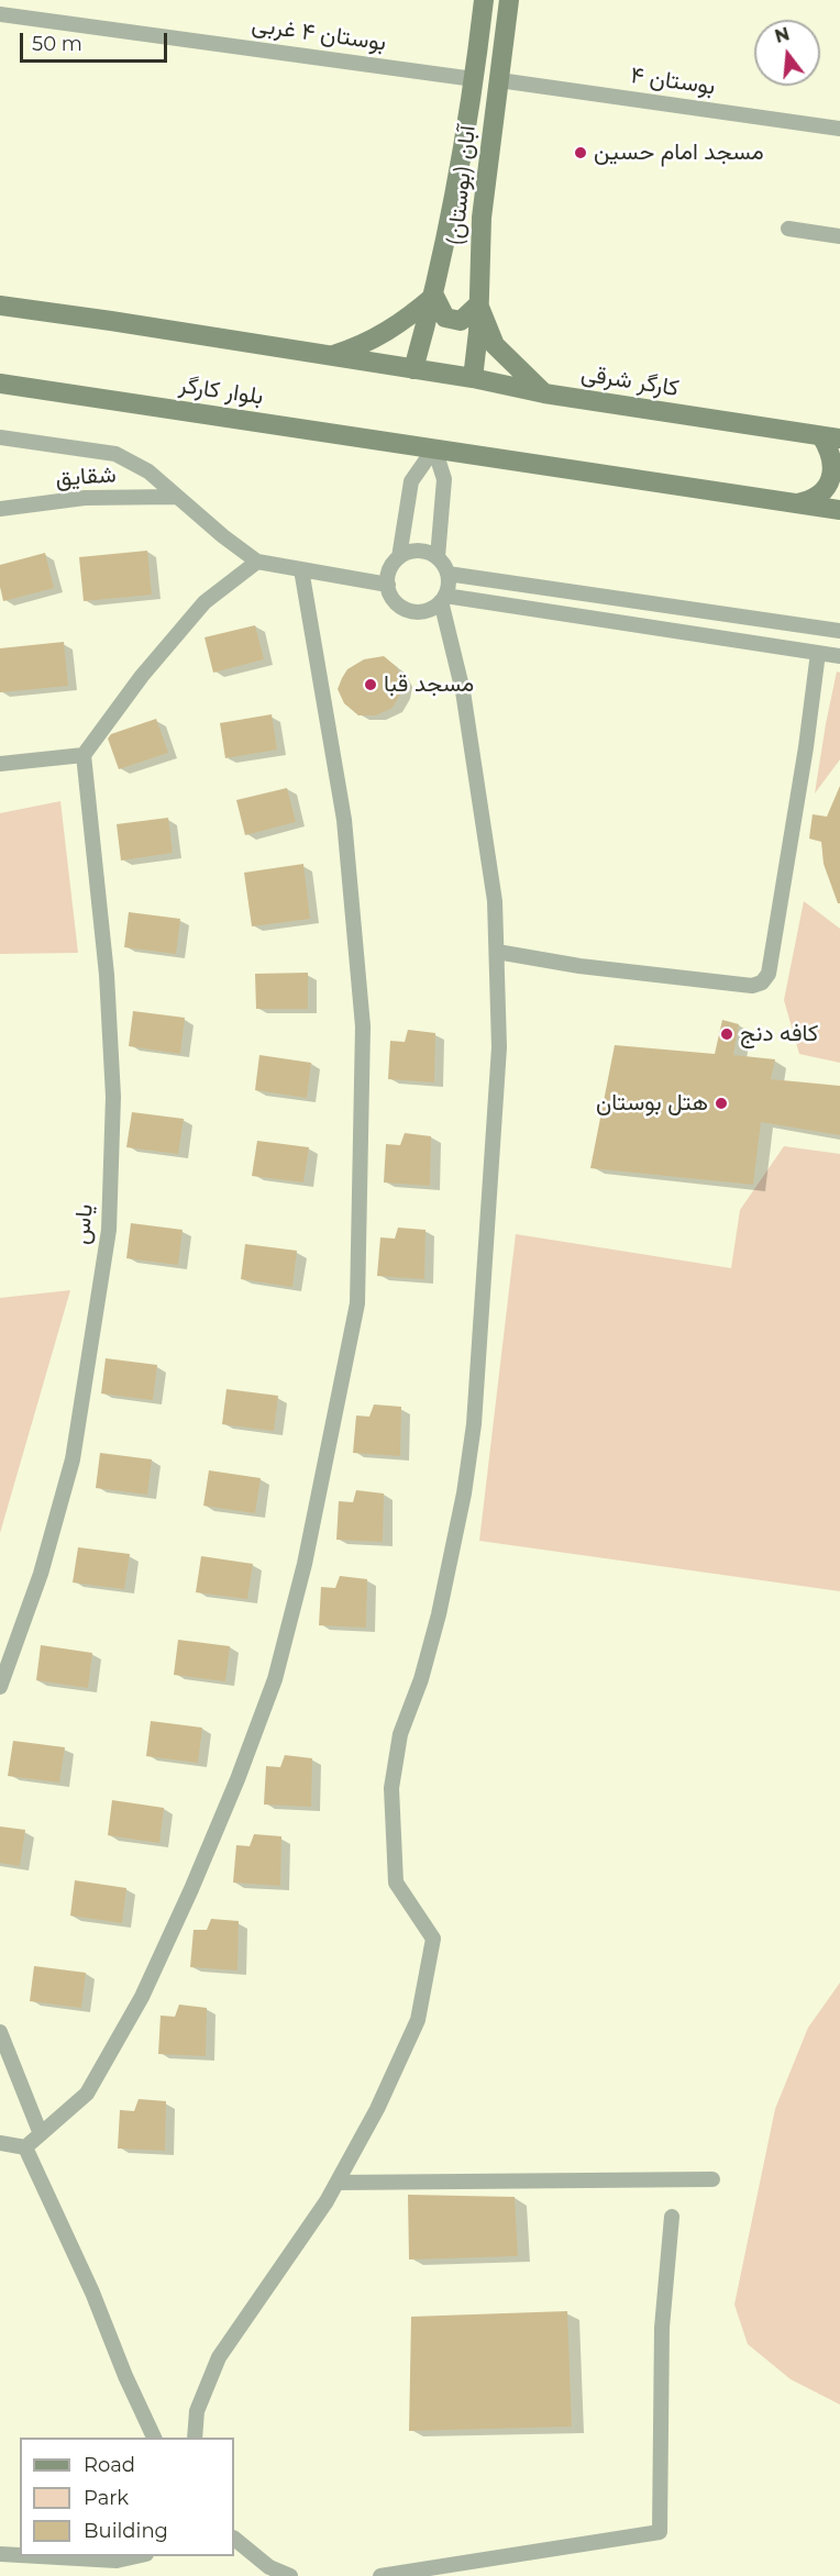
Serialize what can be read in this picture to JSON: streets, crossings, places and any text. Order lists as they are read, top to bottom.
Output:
{
  "streets": {
    "main road": ["آبان (بوستان)", "کارگر شرقی", "بلوار کارگر"],
    "street": [
      "بوستان ۴ غربی",
      "بوستان ۴",
      "شقایق",
      "یاس"
    ]
  },
  "crossings": [
    ["بوستان ۴ غربی", "آبان (بوستان)"],
    ["بوستان ۴", "آبان (بوستان)"],
    ["آبان (بوستان)", "کارگر شرقی"]
  ],
  "places": [
    "مسجد امام حسین",
    "مسجد قبا",
    "کافه دنج",
    "هتل بوستان"
  ],
  "legend": ["Road", "Park", "Building"],
  "scale_bar": "50 m",
  "north": "top"
}
